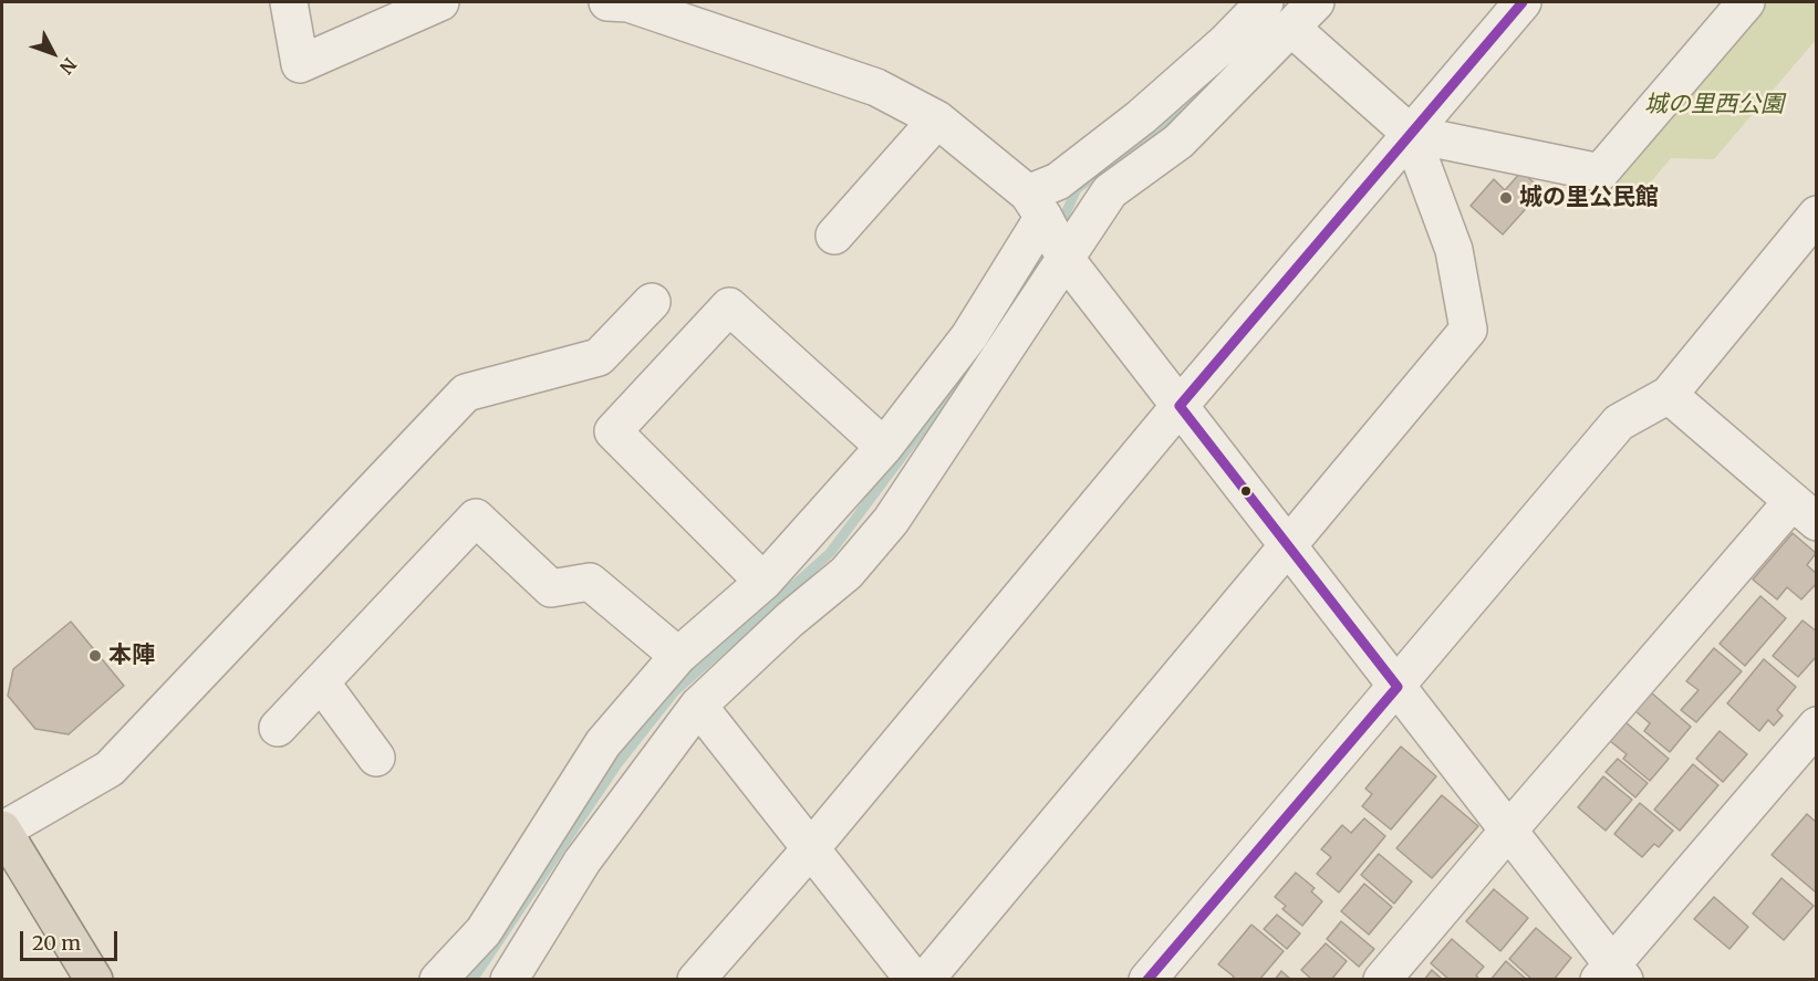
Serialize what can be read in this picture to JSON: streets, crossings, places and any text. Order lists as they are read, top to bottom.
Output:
{
  "parks": ["城の里西公園"],
  "places": ["城の里公民館", "本陣"],
  "scale_bar": "20 m",
  "north": "bottom right"
}
